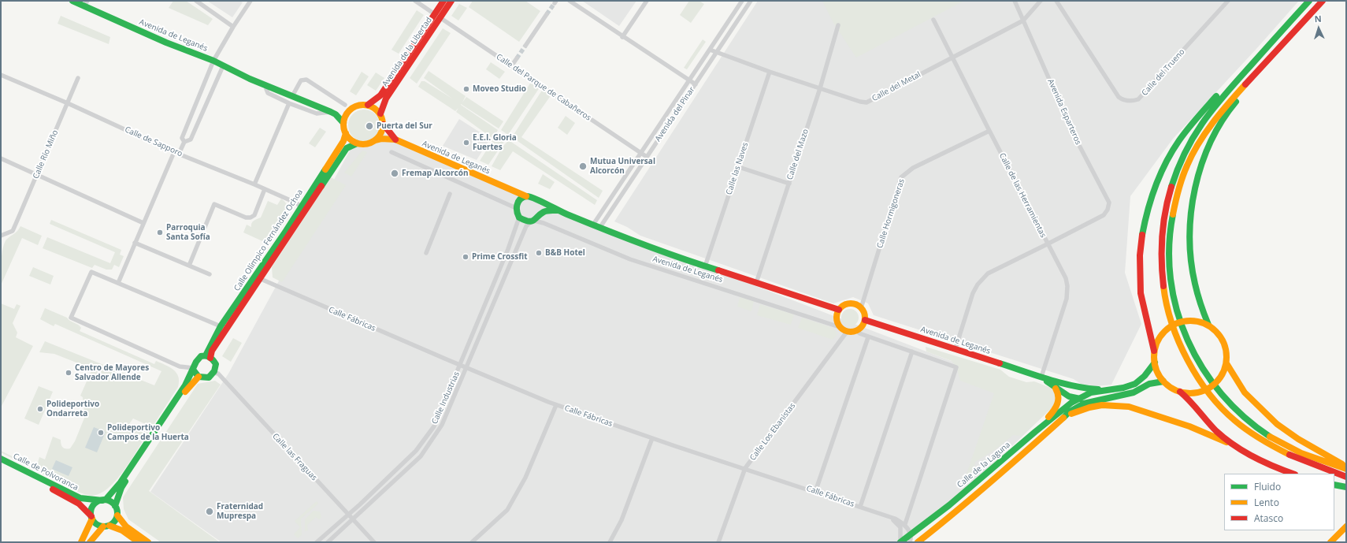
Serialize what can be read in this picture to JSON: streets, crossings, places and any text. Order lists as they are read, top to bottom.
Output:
{
  "streets": {
    "main road": [
      "Avenida de Leganés",
      "Avenida de la Libertad",
      "Calle Olímpico Fernández Ochoa",
      "Calle de la Laguna",
      "Calle de Polvoranca"
    ],
    "street": [
      "Calle del Trueno",
      "Calle del Metal",
      "Calle del Parque de Cabañeros",
      "Avenida Esparteros",
      "Avenida del Pinar",
      "Calle de Sapporo",
      "Calle Río Miño",
      "Calle del Mazo",
      "Calle las Naves",
      "Calle de las Herramientas",
      "Calle Hormigoneras",
      "Calle Fábricas",
      "Calle Industrias",
      "Calle Los Ebanistas",
      "Calle las Fraguas"
    ]
  },
  "crossings": [
    ["Avenida de Leganés", "Avenida de la Libertad"],
    ["Avenida de Leganés", "Avenida del Pinar"],
    ["Avenida de Leganés", "Calle del Mazo"],
    ["Avenida de Leganés", "Calle las Naves"],
    ["Avenida de Leganés", "Calle de las Herramientas"],
    ["Avenida de Leganés", "Calle Hormigoneras"],
    ["Avenida de Leganés", "Calle Olímpico Fernández Ochoa"],
    ["Avenida de Leganés", "Calle Industrias"],
    ["Avenida de Leganés", "Calle Los Ebanistas"],
    ["Avenida de Leganés", "Calle de la Laguna"],
    ["Avenida de la Libertad", "Calle del Parque de Cabañeros"],
    ["Avenida de la Libertad", "Calle Olímpico Fernández Ochoa"],
    ["Calle del Metal", "Avenida Esparteros"],
    ["Calle del Metal", "Avenida del Pinar"],
    ["Calle del Metal", "Calle del Mazo"],
    ["Calle del Metal", "Calle las Naves"],
    ["Calle del Metal", "Calle de las Herramientas"],
    ["Calle del Parque de Cabañeros", "Avenida del Pinar"],
    ["Avenida Esparteros", "Calle de las Herramientas"],
    ["Calle de Sapporo", "Calle Río Miño"],
    ["Calle de Sapporo", "Calle Olímpico Fernández Ochoa"],
    ["Calle de las Herramientas", "Calle Hormigoneras"],
    ["Calle Hormigoneras", "Calle Los Ebanistas"],
    ["Calle Olímpico Fernández Ochoa", "Calle Fábricas"],
    ["Calle Olímpico Fernández Ochoa", "Calle las Fraguas"],
    ["Calle Fábricas", "Calle Industrias"],
    ["Calle Fábricas", "Calle Los Ebanistas"],
    ["Calle Industrias", "Calle las Fraguas"]
  ],
  "places": [
    "Moveo Studio",
    "Puerta del Sur",
    "E.E.I. Gloria Fuertes",
    "Mutua Universal Alcorcón",
    "Fremap Alcorcón",
    "Parroquia Santa Sofía",
    "B&B Hotel",
    "Prime Crossfit",
    "Centro de Mayores Salvador Allende",
    "Polideportivo Ondarreta",
    "Polideportivo Campos de la Huerta",
    "Fraternidad Muprespa"
  ],
  "legend": ["Fluido", "Lento", "Atasco"],
  "north": "top"
}
